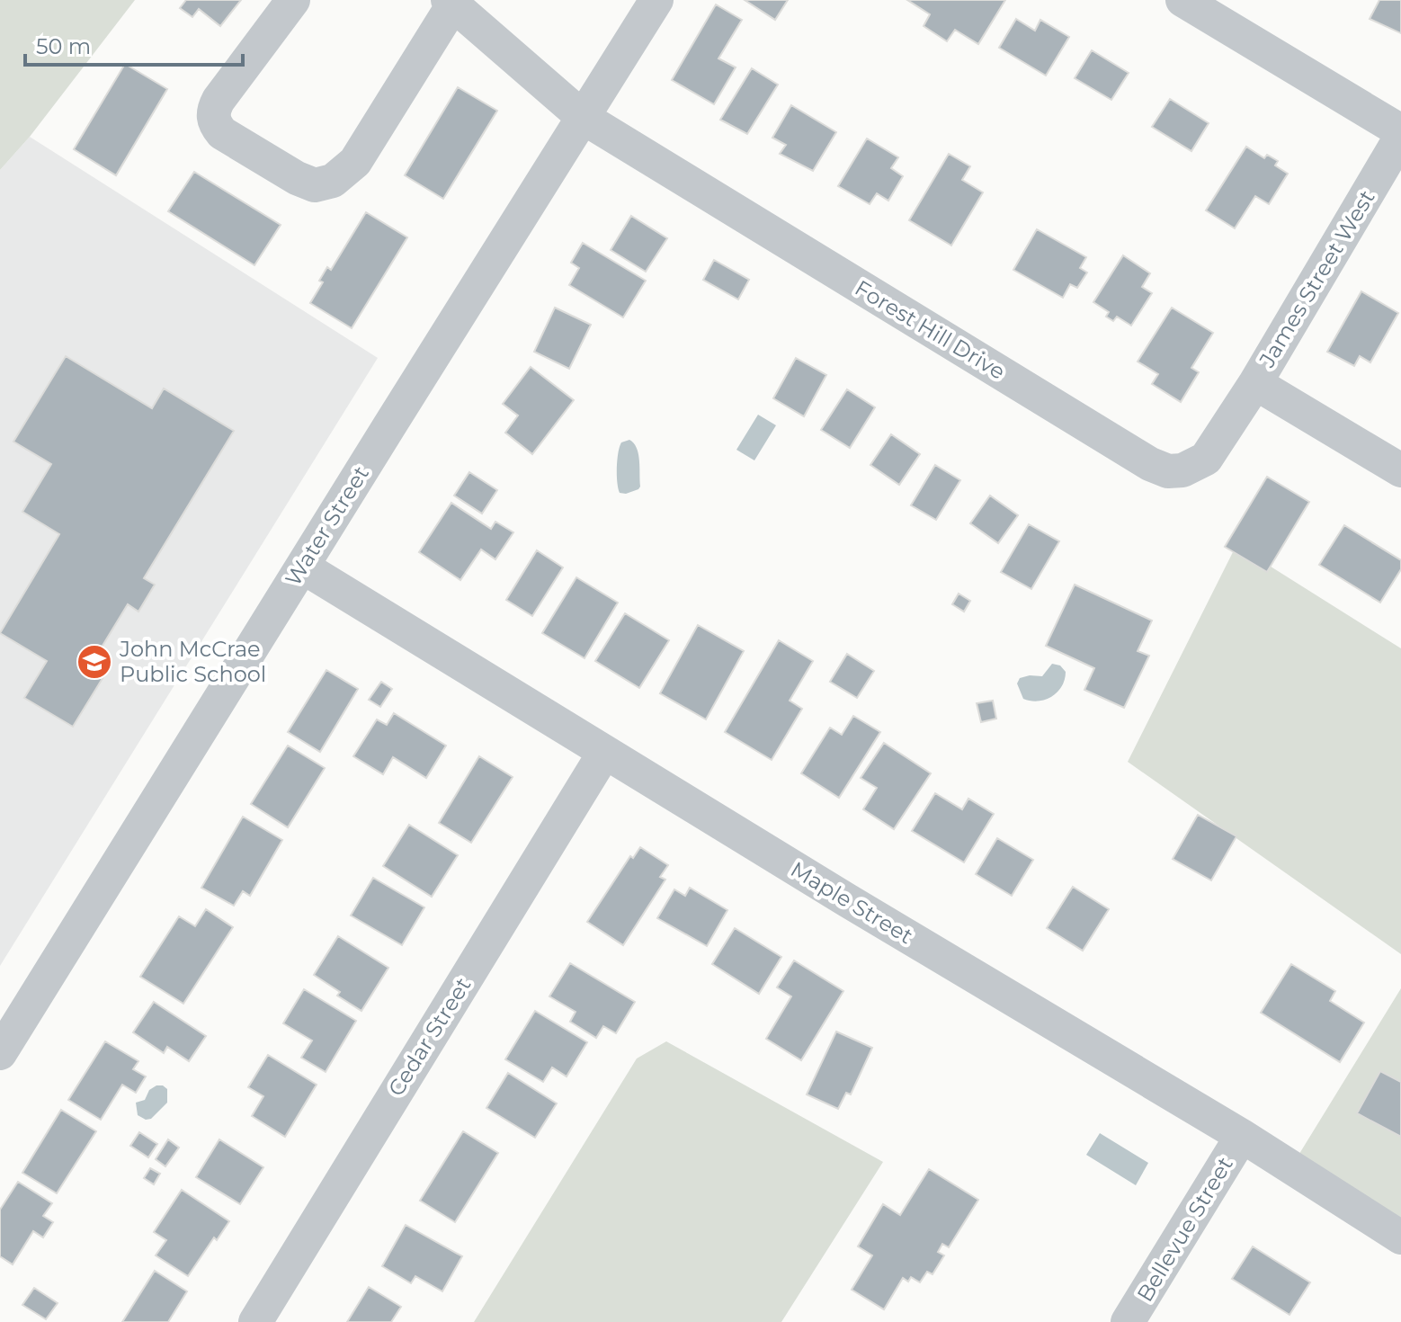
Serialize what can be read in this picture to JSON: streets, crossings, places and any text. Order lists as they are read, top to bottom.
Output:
{
  "streets": {
    "street": [
      "James Street West",
      "Forest Hill Drive",
      "Water Street",
      "Maple Street",
      "Cedar Street",
      "Bellevue Street"
    ]
  },
  "crossings": [
    ["James Street West", "Forest Hill Drive"],
    ["Forest Hill Drive", "Water Street"],
    ["Water Street", "Maple Street"],
    ["Maple Street", "Cedar Street"],
    ["Maple Street", "Bellevue Street"]
  ],
  "places": {
    "school or university": ["John McCrae Public School"]
  },
  "scale_bar": "50 m"
}
